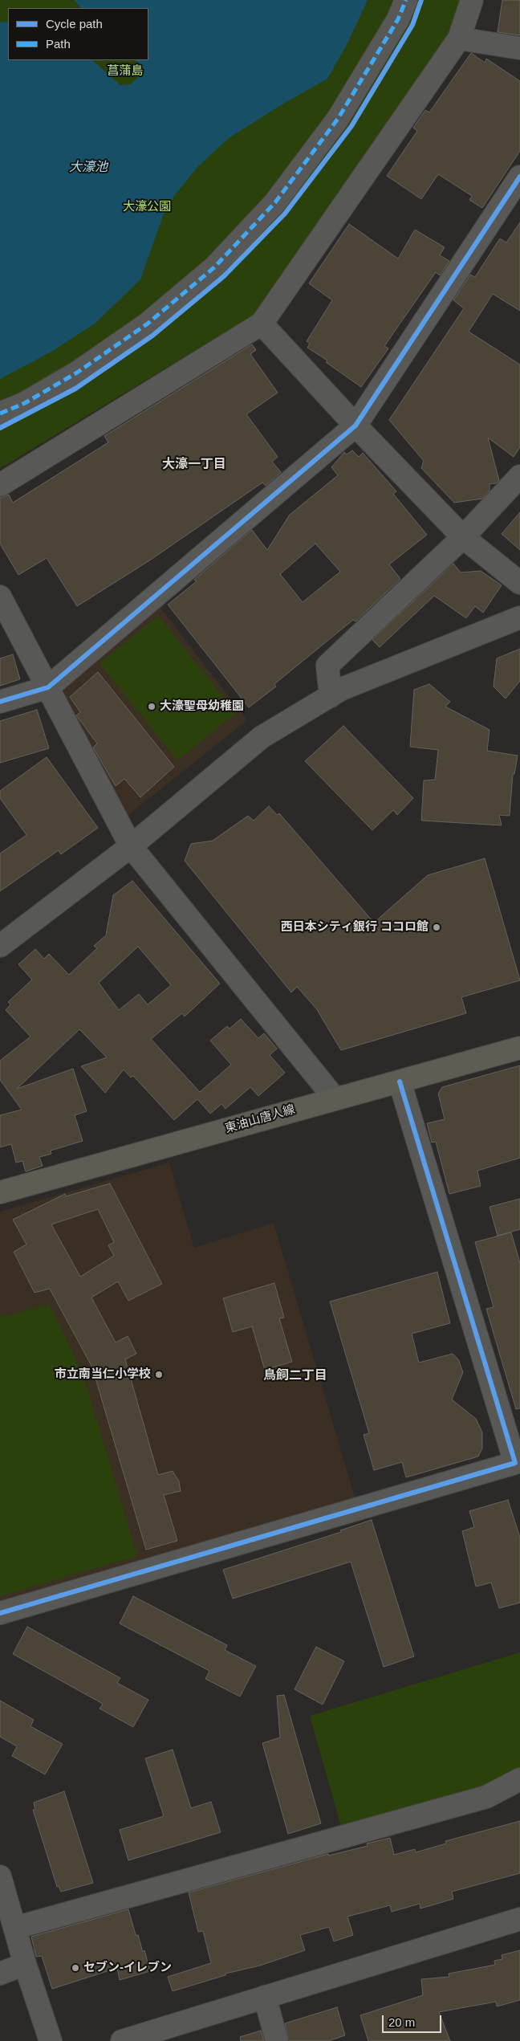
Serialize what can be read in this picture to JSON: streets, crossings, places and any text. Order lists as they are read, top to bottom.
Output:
{
  "streets": {
    "main road": ["東油山唐人線"]
  },
  "districts": ["大濠一丁目", "鳥飼二丁目"],
  "water": ["大濠池"],
  "parks": ["菖蒲島", "大濠公園"],
  "places": [
    "大濠聖母幼稚園",
    "西日本シティ銀行 ココロ館",
    "市立南当仁小学校",
    "セブン-イレブン"
  ],
  "legend": ["Cycle path", "Path"],
  "scale_bar": "20 m"
}
